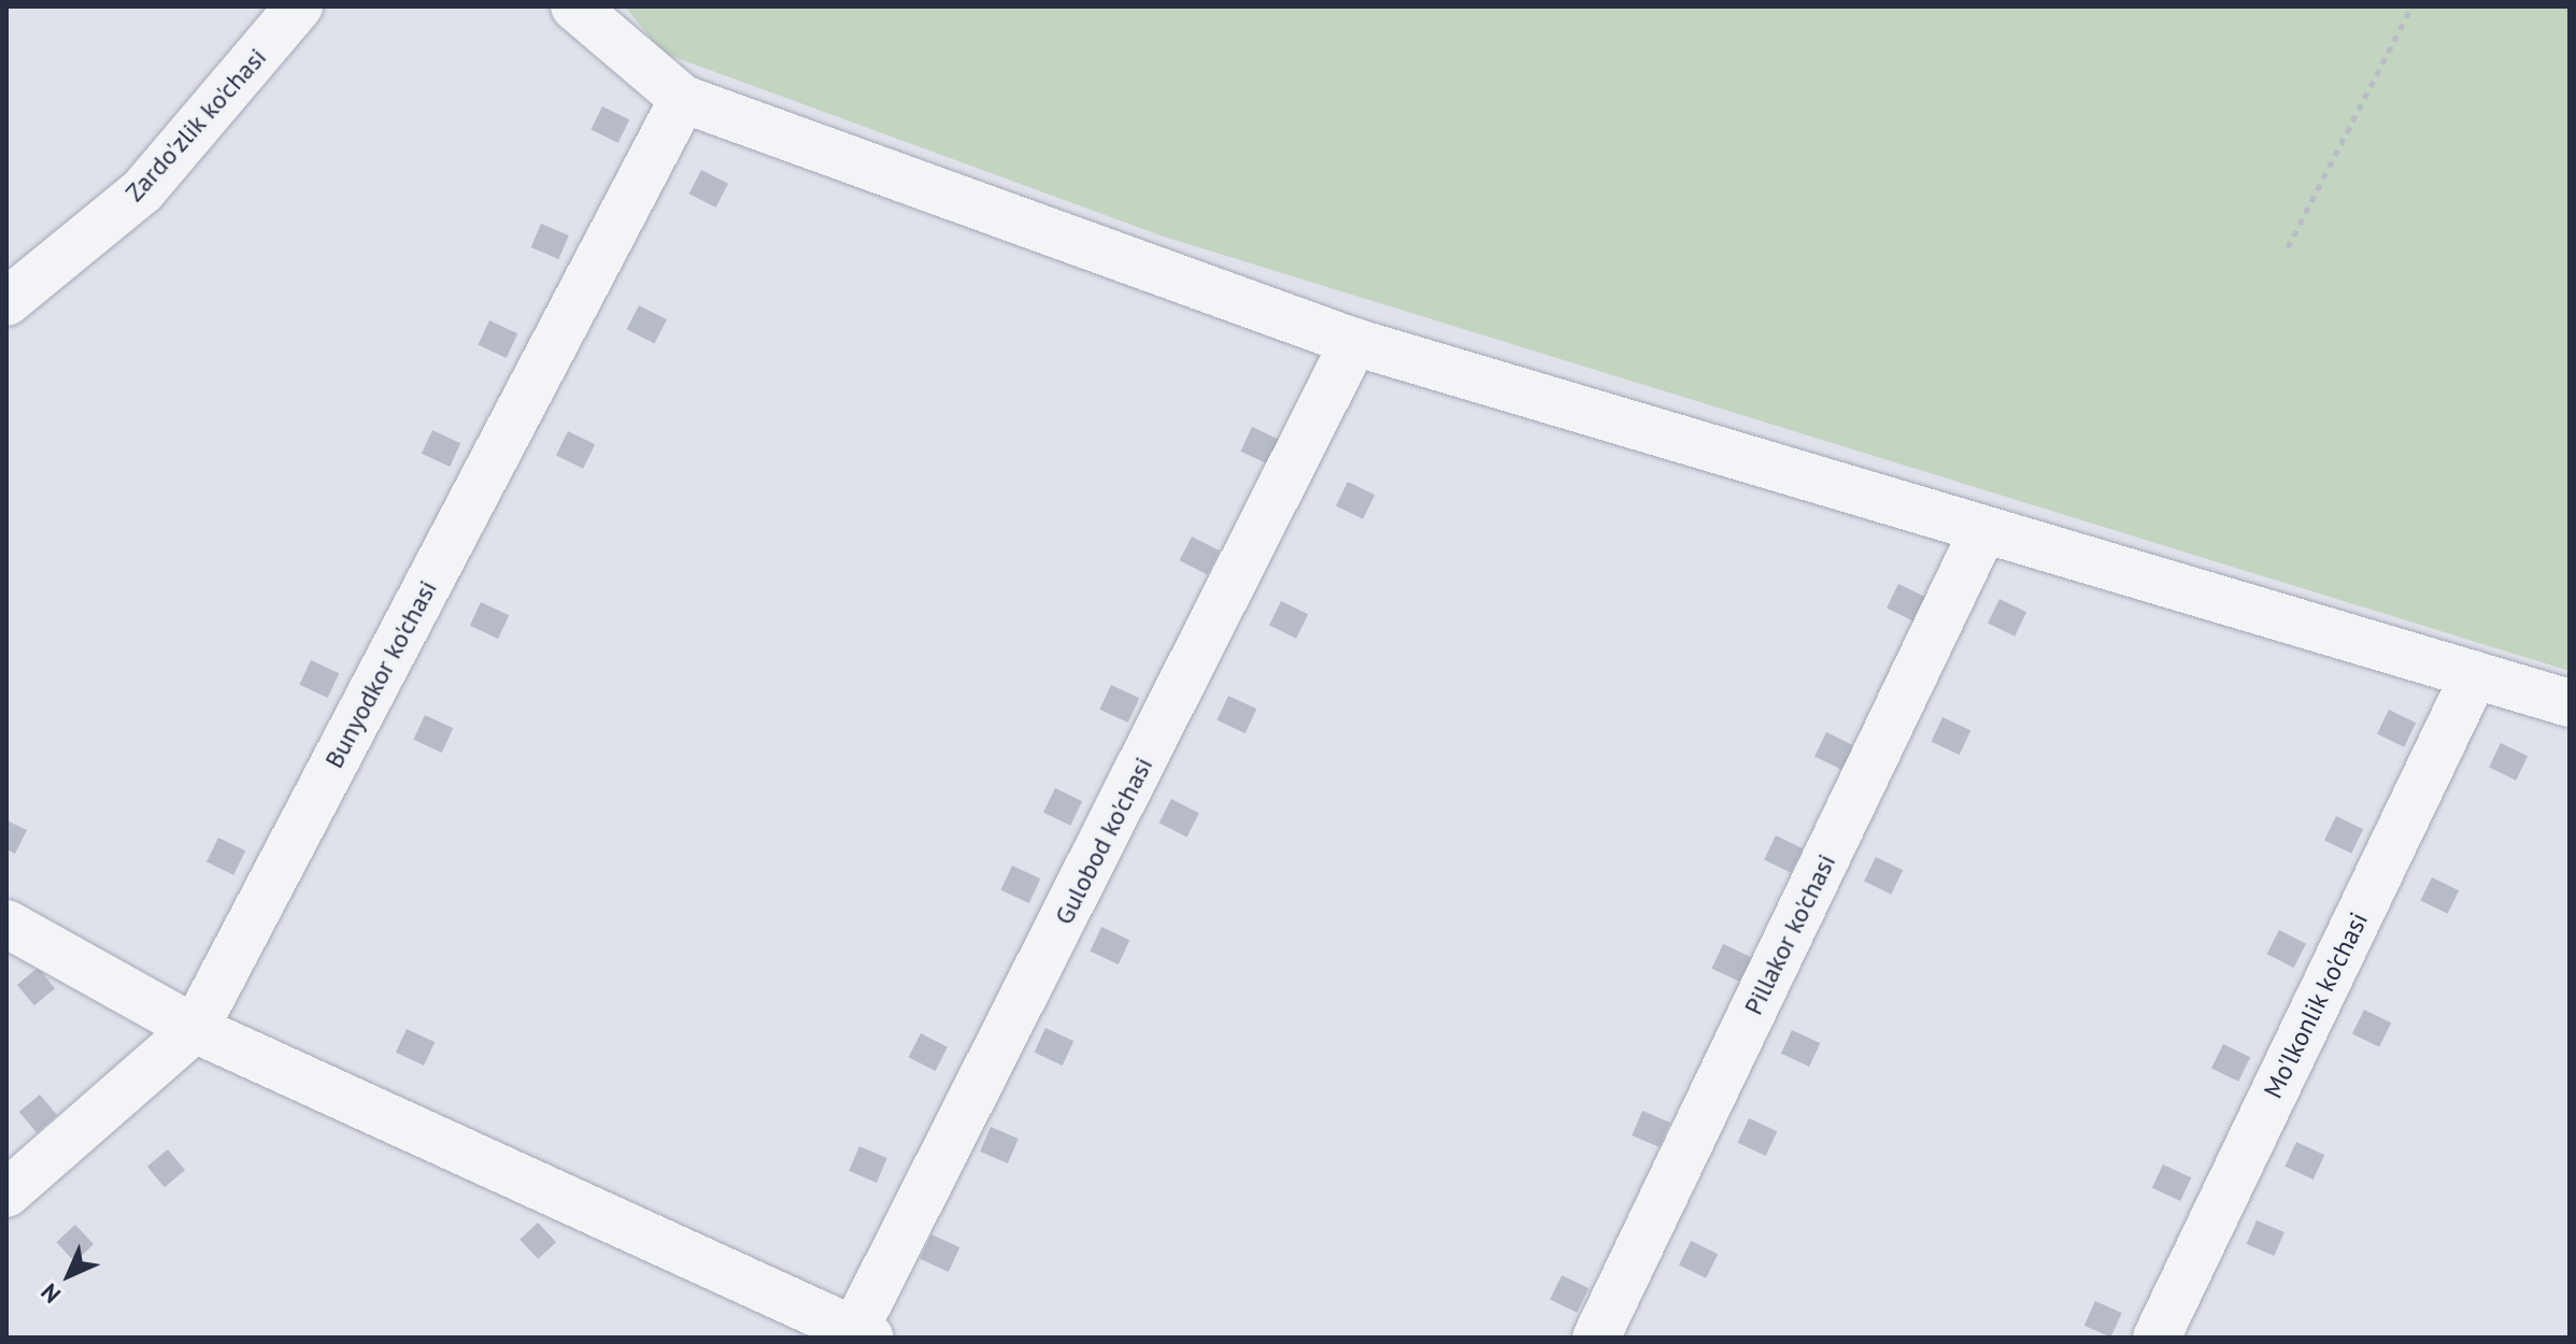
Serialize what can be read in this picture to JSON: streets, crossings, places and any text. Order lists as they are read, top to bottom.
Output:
{
  "streets": {
    "street": [
      "Zardo'zlik ko'chasi",
      "Bunyodkor ko'chasi",
      "Gulobod ko'chasi",
      "Pillakor ko'chasi",
      "Mo'lkonlik ko'chasi"
    ]
  },
  "north": "bottom left"
}
